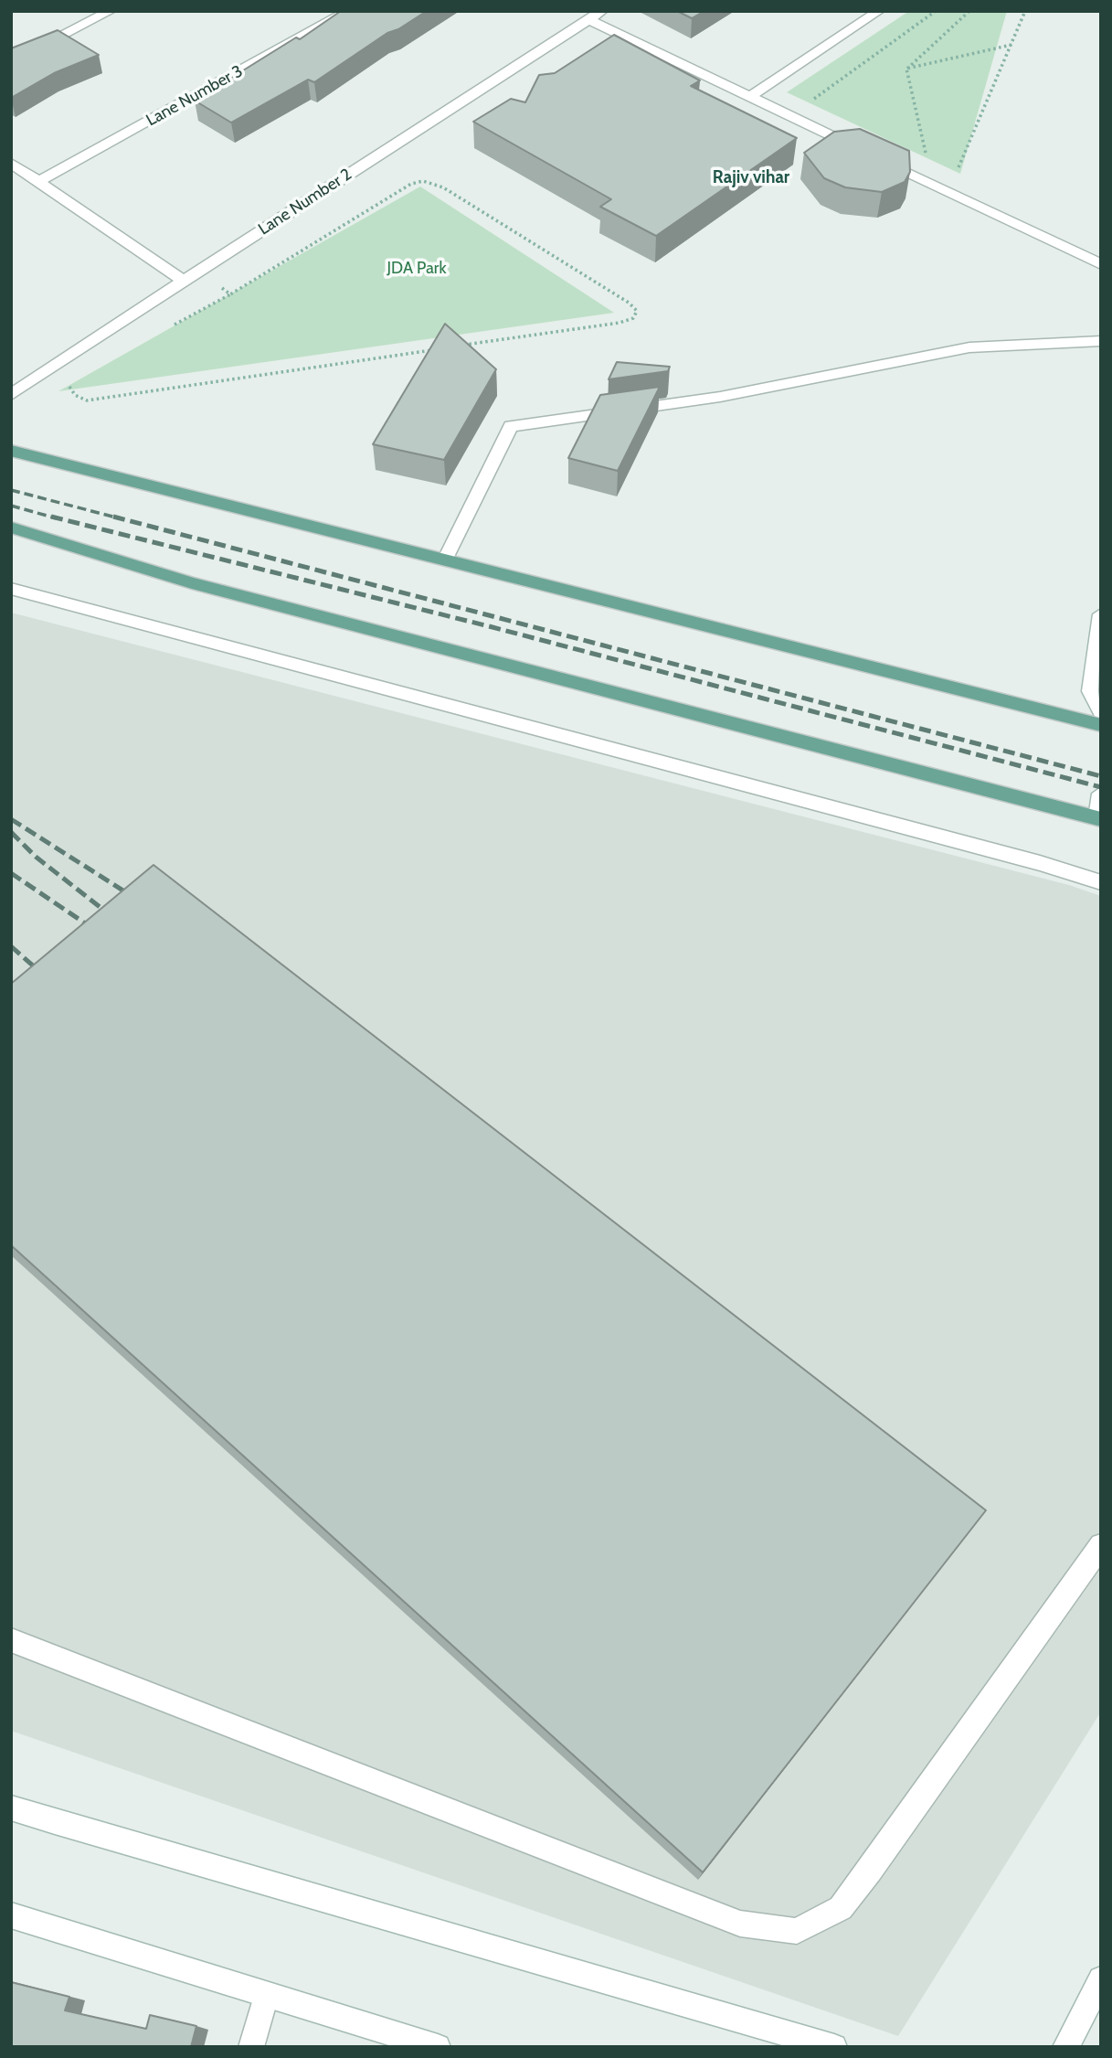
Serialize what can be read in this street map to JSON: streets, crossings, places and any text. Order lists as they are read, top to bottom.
{
  "streets": {
    "street": ["Lane Number 3", "Lane Number 2"]
  },
  "districts": ["Rajiv vihar"],
  "parks": ["JDA Park"]
}
